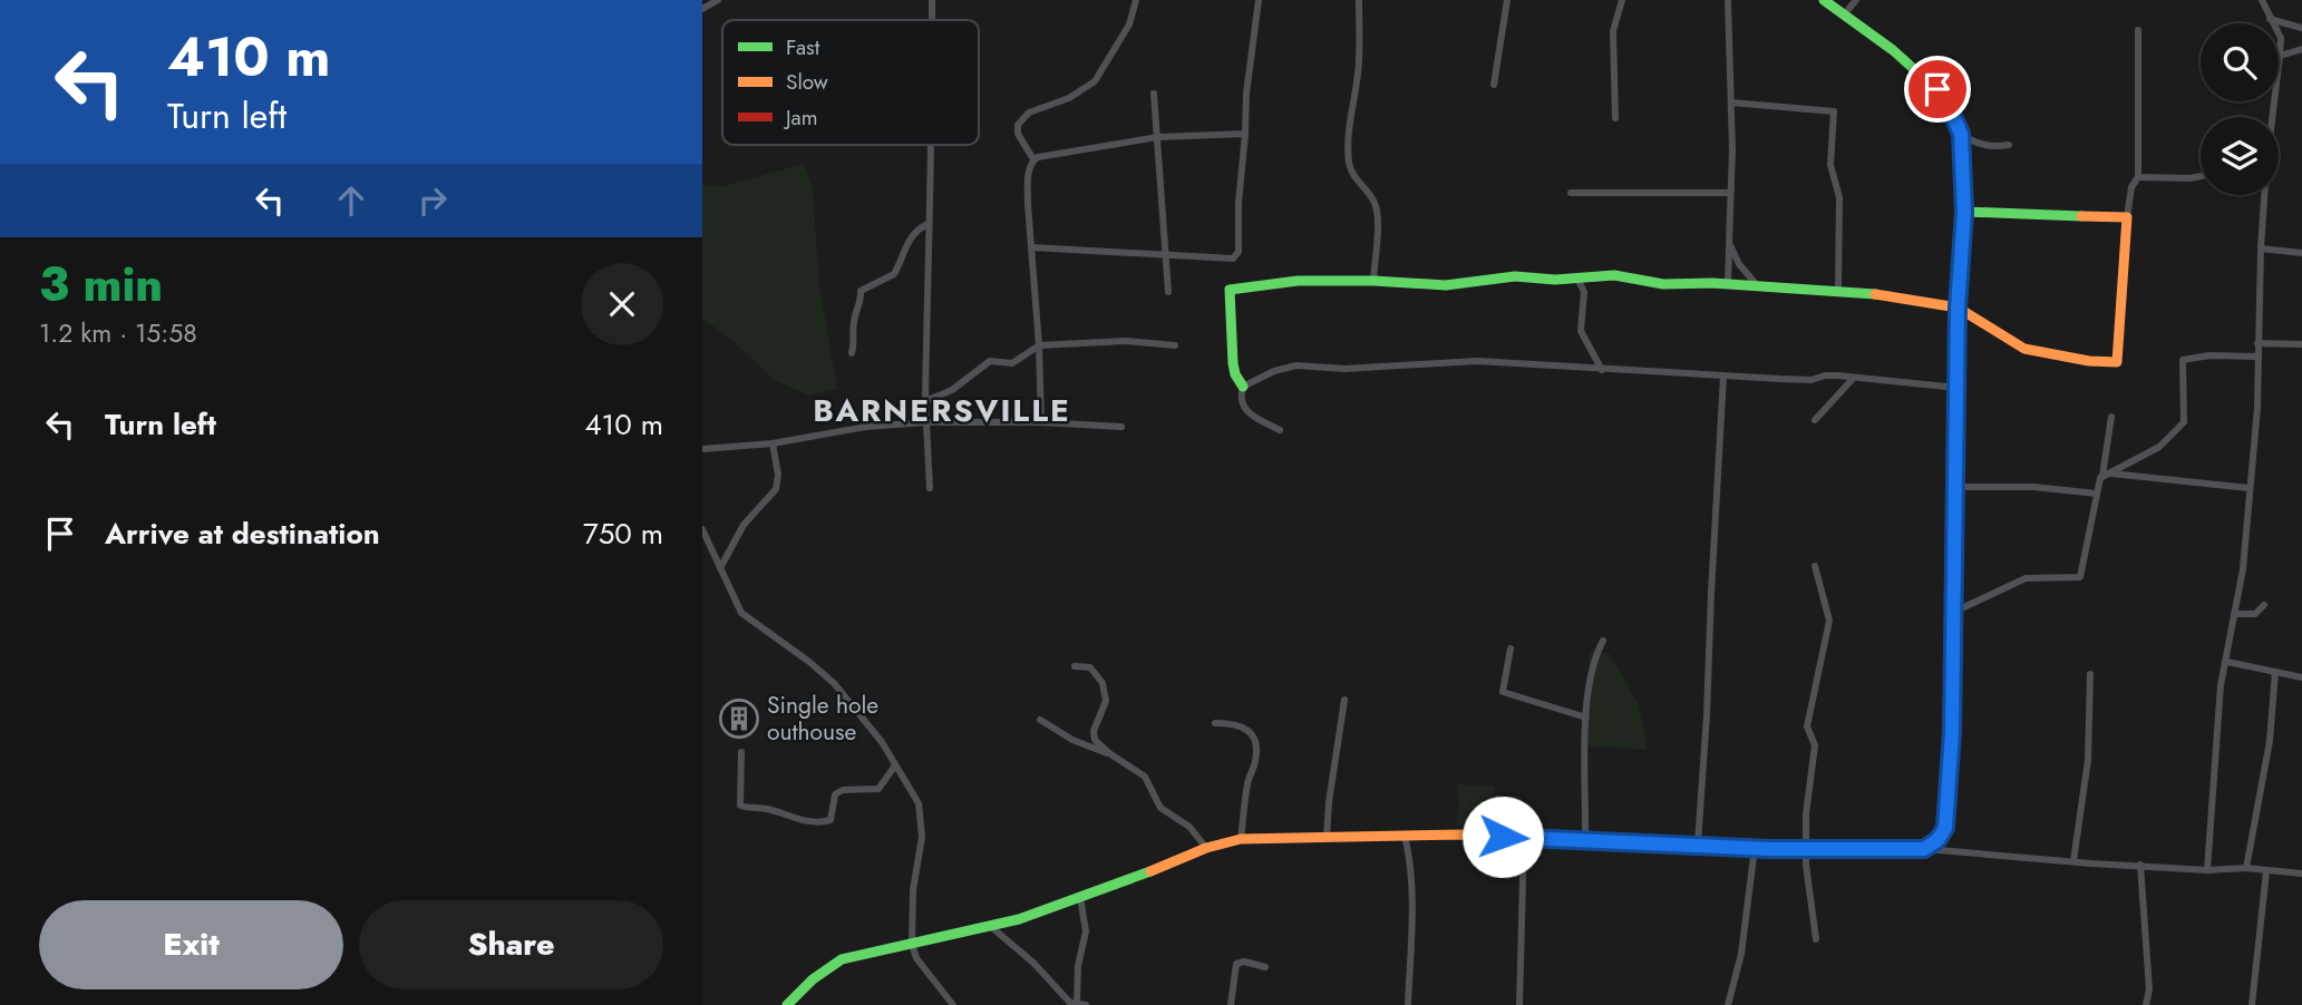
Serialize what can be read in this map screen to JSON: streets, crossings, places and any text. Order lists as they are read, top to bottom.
{
  "districts": ["BARNERSVILLE"],
  "places": {
    "building": ["Single hole outhouse"]
  },
  "legend": ["Fast", "Slow", "Jam"],
  "page": {
    "turn": ["410 m", "Turn left"],
    "heading": ["3 min", "1.2 km · 15:58"],
    "list": [
      {
        "name": "Turn left",
        "value": "410 m"
      },
      {
        "name": "Arrive at destination",
        "value": "750 m"
      }
    ],
    "buttons": ["Exit", "Share"]
  }
}
